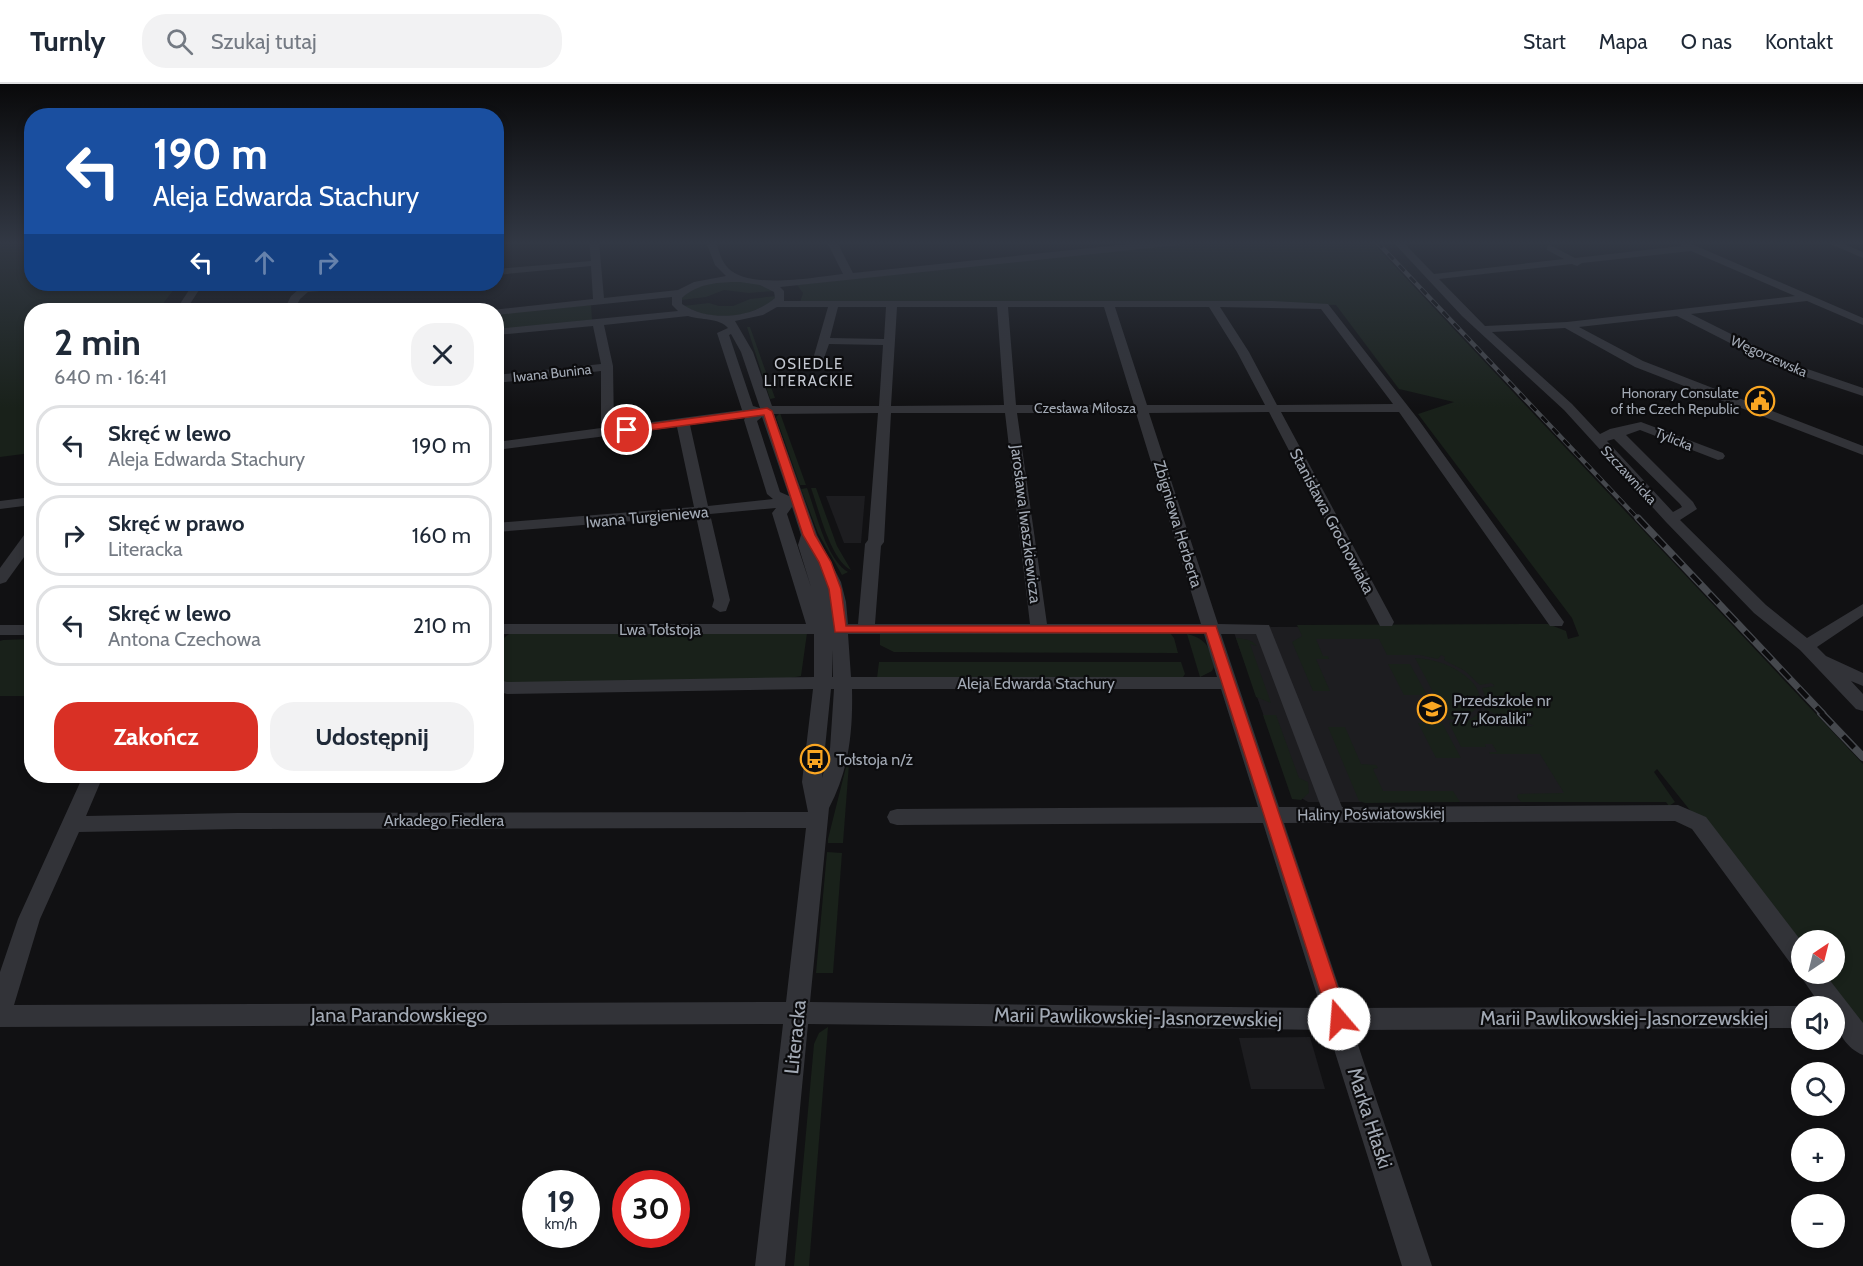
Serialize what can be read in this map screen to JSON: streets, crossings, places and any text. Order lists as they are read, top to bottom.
{
  "streets": {
    "street": [
      "Węgorzewska",
      "Iwana Bunina",
      "Czesława Miłosza",
      "Tylicka",
      "Szczawnicka",
      "Iwana Turgieniewa",
      "Stanisława Grochowiaka",
      "Jarosława Iwaszkiewicza",
      "Zbigniewa Herberta",
      "Lwa Tołstoja",
      "Aleja Edwarda Stachury",
      "Haliny Poświatowskiej",
      "Arkadego Fiedlera",
      "Jana Parandowskiego",
      "Marii Pawlikowskiej-Jasnorzewskiej",
      "Literacka",
      "Marka Hłaski"
    ]
  },
  "crossings": [
    ["Czesława Miłosza", "Stanisława Grochowiaka"],
    ["Czesława Miłosza", "Jarosława Iwaszkiewicza"],
    ["Czesława Miłosza", "Zbigniewa Herberta"],
    ["Czesława Miłosza", "Literacka"],
    ["Tylicka", "Szczawnicka"],
    ["Iwana Turgieniewa", "Literacka"],
    ["Zbigniewa Herberta", "Marka Hłaski"],
    ["Lwa Tołstoja", "Literacka"],
    ["Aleja Edwarda Stachury", "Literacka"],
    ["Aleja Edwarda Stachury", "Marka Hłaski"],
    ["Haliny Poświatowskiej", "Marka Hłaski"],
    ["Arkadego Fiedlera", "Literacka"],
    ["Jana Parandowskiego", "Marii Pawlikowskiej-Jasnorzewskiej"],
    ["Jana Parandowskiego", "Literacka"],
    ["Marii Pawlikowskiej-Jasnorzewskiej", "Literacka"],
    ["Marii Pawlikowskiej-Jasnorzewskiej", "Marka Hłaski"]
  ],
  "districts": ["OSIEDLE LITERACKIE"],
  "places": {
    "public building": ["Honorary Consulate of the Czech Republic"],
    "school or university": ["Przedszkole nr 77 „Koraliki”"],
    "bus stop": ["Tołstoja n/ż"]
  },
  "north": "top right",
  "page": {
    "header": "Turnly",
    "search": "Szukaj tutaj",
    "nav": [
      "Start",
      "Mapa",
      "O nas",
      "Kontakt"
    ],
    "turn": ["190 m", "Aleja Edwarda Stachury"],
    "heading": ["2 min", "640 m · 16:41"],
    "list": [
      {
        "name": "Skręć w lewo",
        "note": "Aleja Edwarda Stachury",
        "value": "190 m"
      },
      {
        "name": "Skręć w prawo",
        "note": "Literacka",
        "value": "160 m"
      },
      {
        "name": "Skręć w lewo",
        "note": "Antona Czechowa",
        "value": "210 m"
      }
    ],
    "buttons": ["Zakończ", "Udostępnij"],
    "map_buttons": ["+", "−"],
    "speed": "19 km/h",
    "limit": "30"
  }
}
